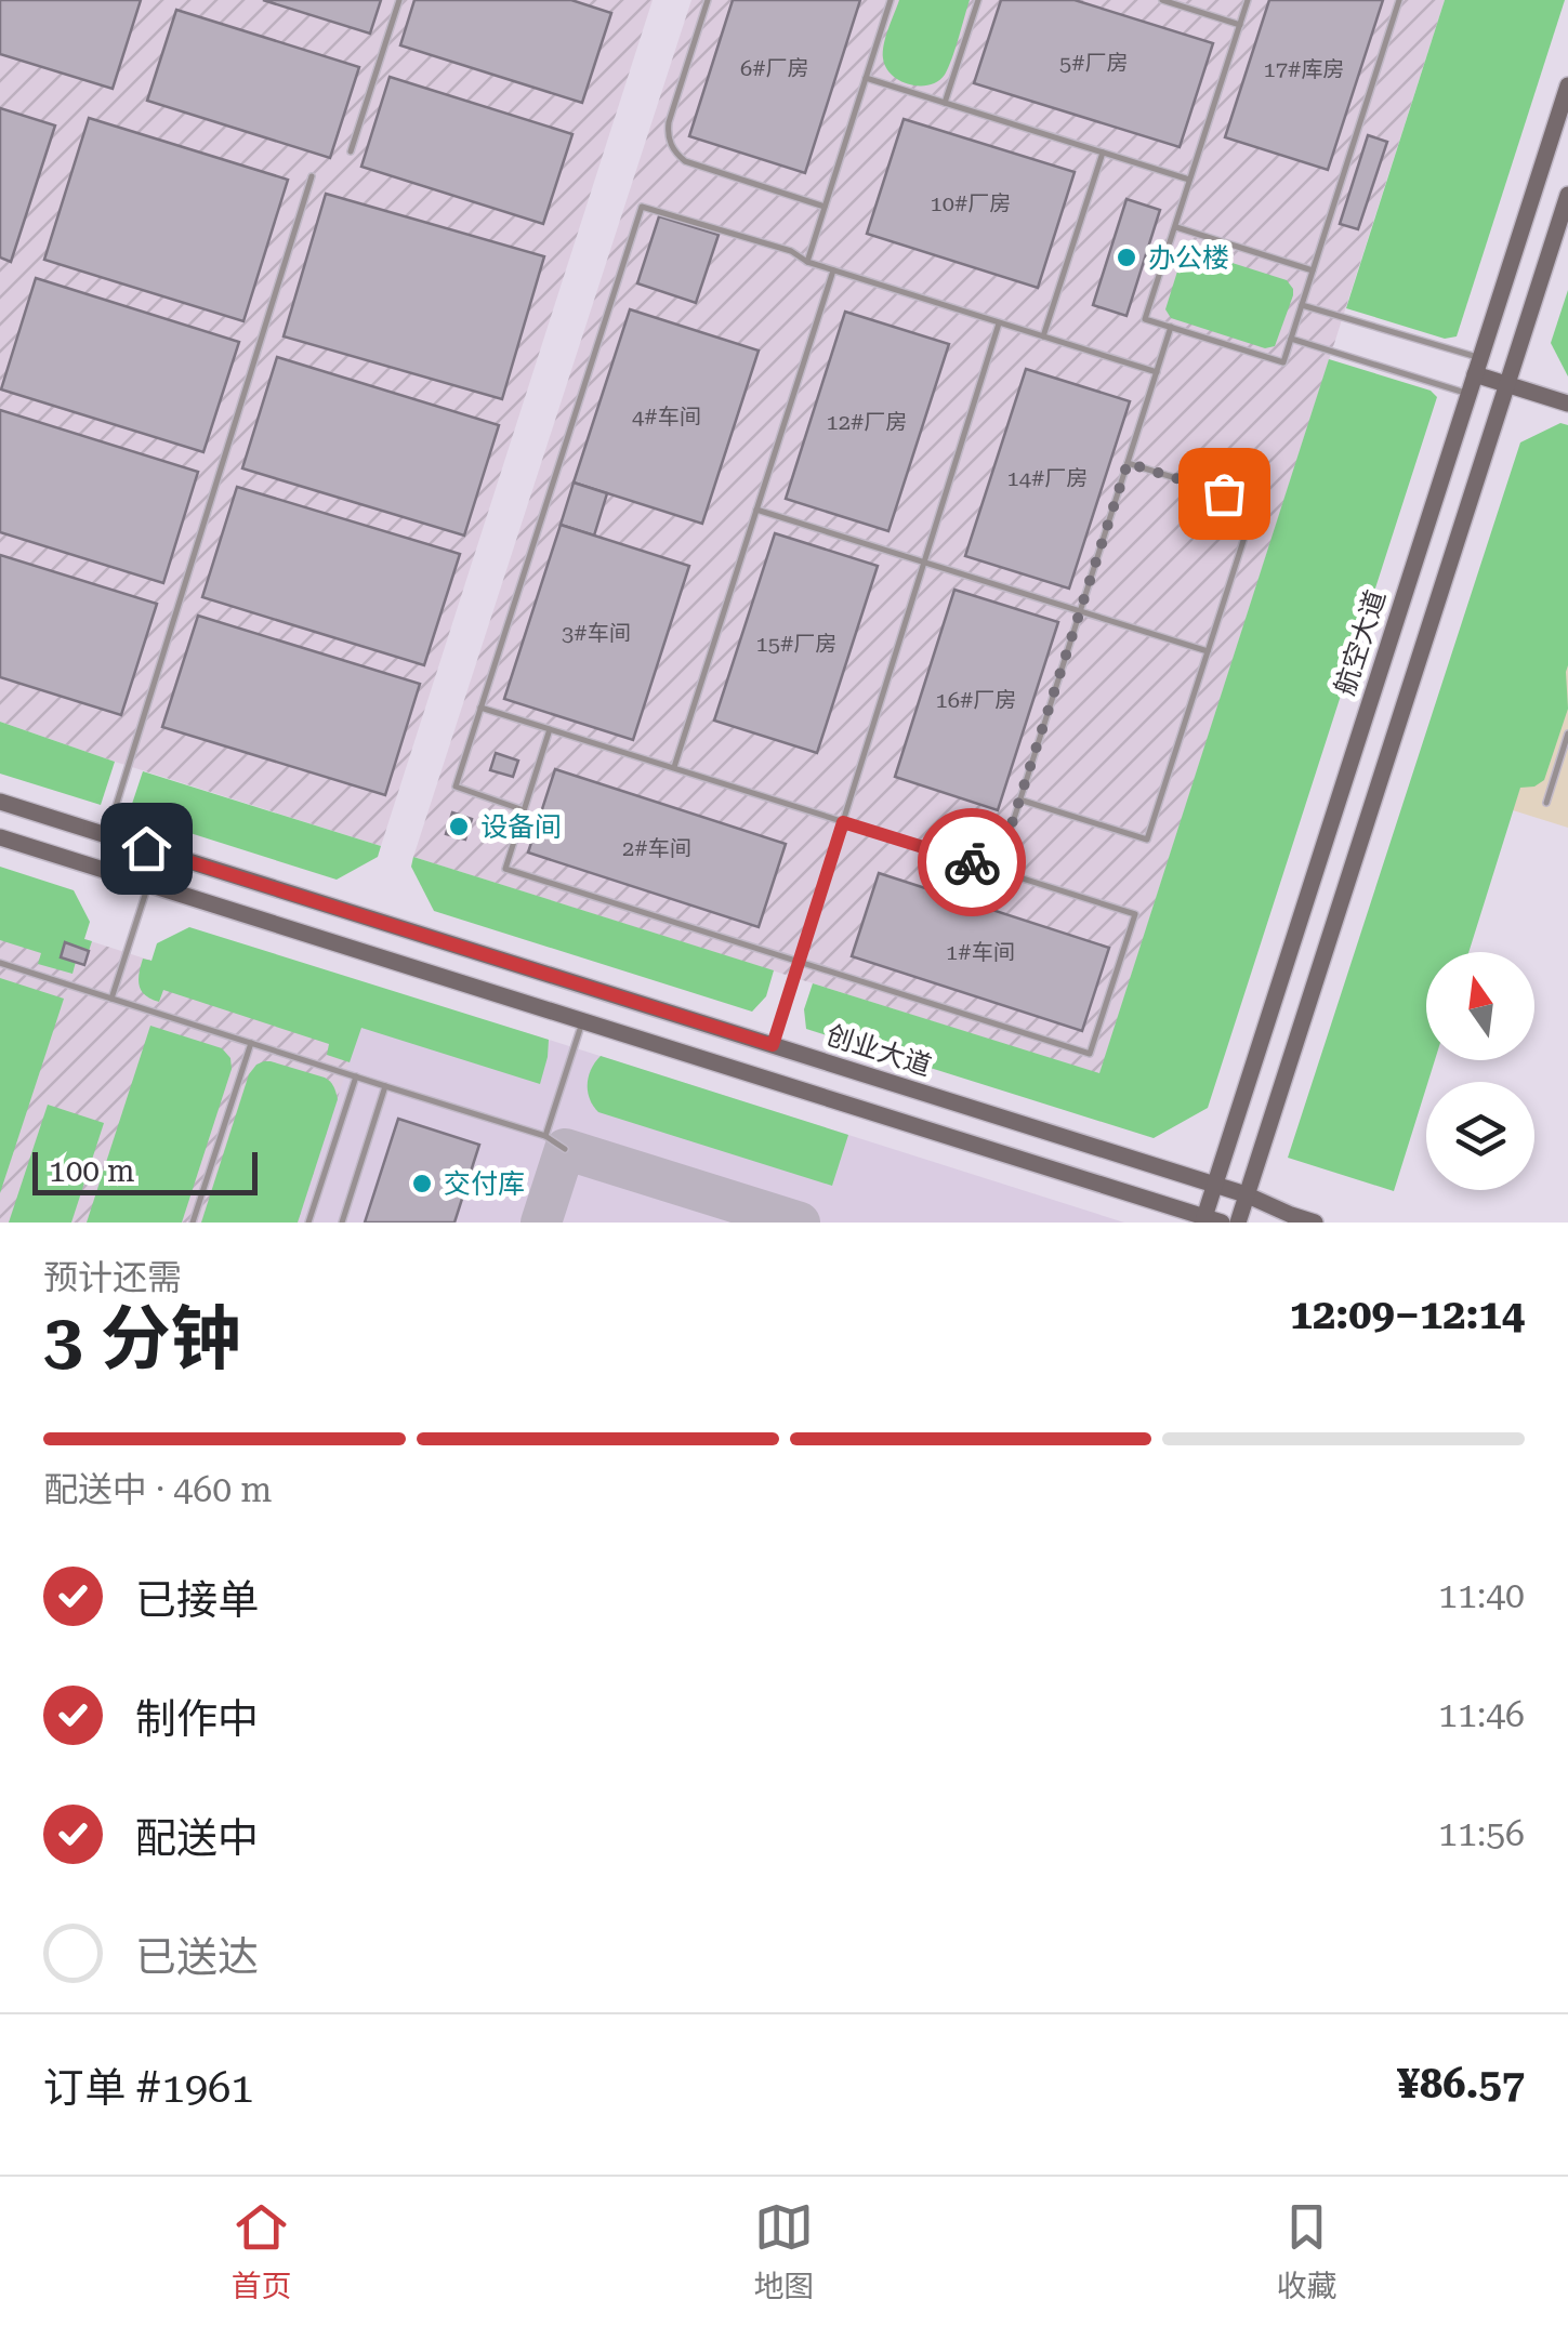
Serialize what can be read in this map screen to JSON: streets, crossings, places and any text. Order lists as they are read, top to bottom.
{
  "streets": {
    "main road": ["航空大道", "创业大道"]
  },
  "crossings": [
    ["航空大道", "创业大道"]
  ],
  "places": ["办公楼", "设备间", "交付库"],
  "house_numbers": [
    "5#厂房",
    "6#厂房",
    "17#库房",
    "10#厂房",
    "4#车间",
    "12#厂房",
    "14#厂房",
    "3#车间",
    "15#厂房",
    "16#厂房",
    "2#车间",
    "1#车间"
  ],
  "scale_bar": "100 m",
  "north": "top",
  "page": {
    "scale": "100 m",
    "heading": ["3 分钟", "预计还需", "12:09–12:14"],
    "panel": ["订单 #1961", "¥86.57"],
    "bar": "配送中 · 460 m",
    "list": [
      ["已接单", "11:40"],
      ["制作中", "11:46"],
      ["配送中", "11:56"],
      "已送达"
    ],
    "tabs": ["首页", "地图", "收藏"]
  }
}
